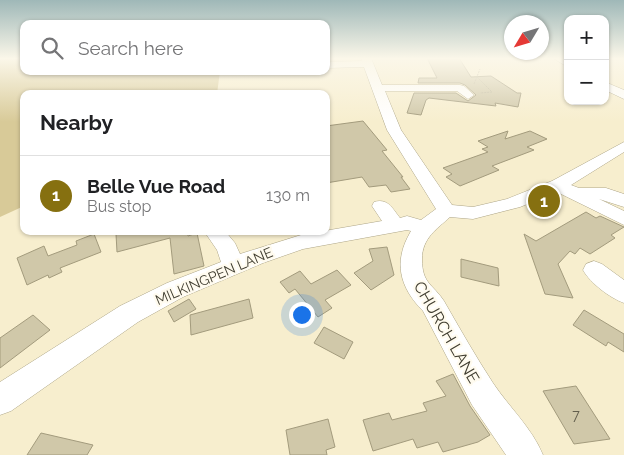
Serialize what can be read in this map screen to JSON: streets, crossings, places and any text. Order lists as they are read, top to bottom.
{
  "streets": {
    "street": ["MILKINGPEN LANE", "CHURCH LANE"]
  },
  "crossings": [
    ["MILKINGPEN LANE", "CHURCH LANE"]
  ],
  "house_numbers": ["7"],
  "north": "bottom left",
  "page": {
    "map_buttons": ["+", "−"],
    "search": "Search here",
    "heading": "Nearby",
    "list": [
      {
        "mark": "1",
        "name": "Belle Vue Road",
        "note": "Bus stop",
        "value": "130 m"
      }
    ],
    "pins": "1"
  }
}
